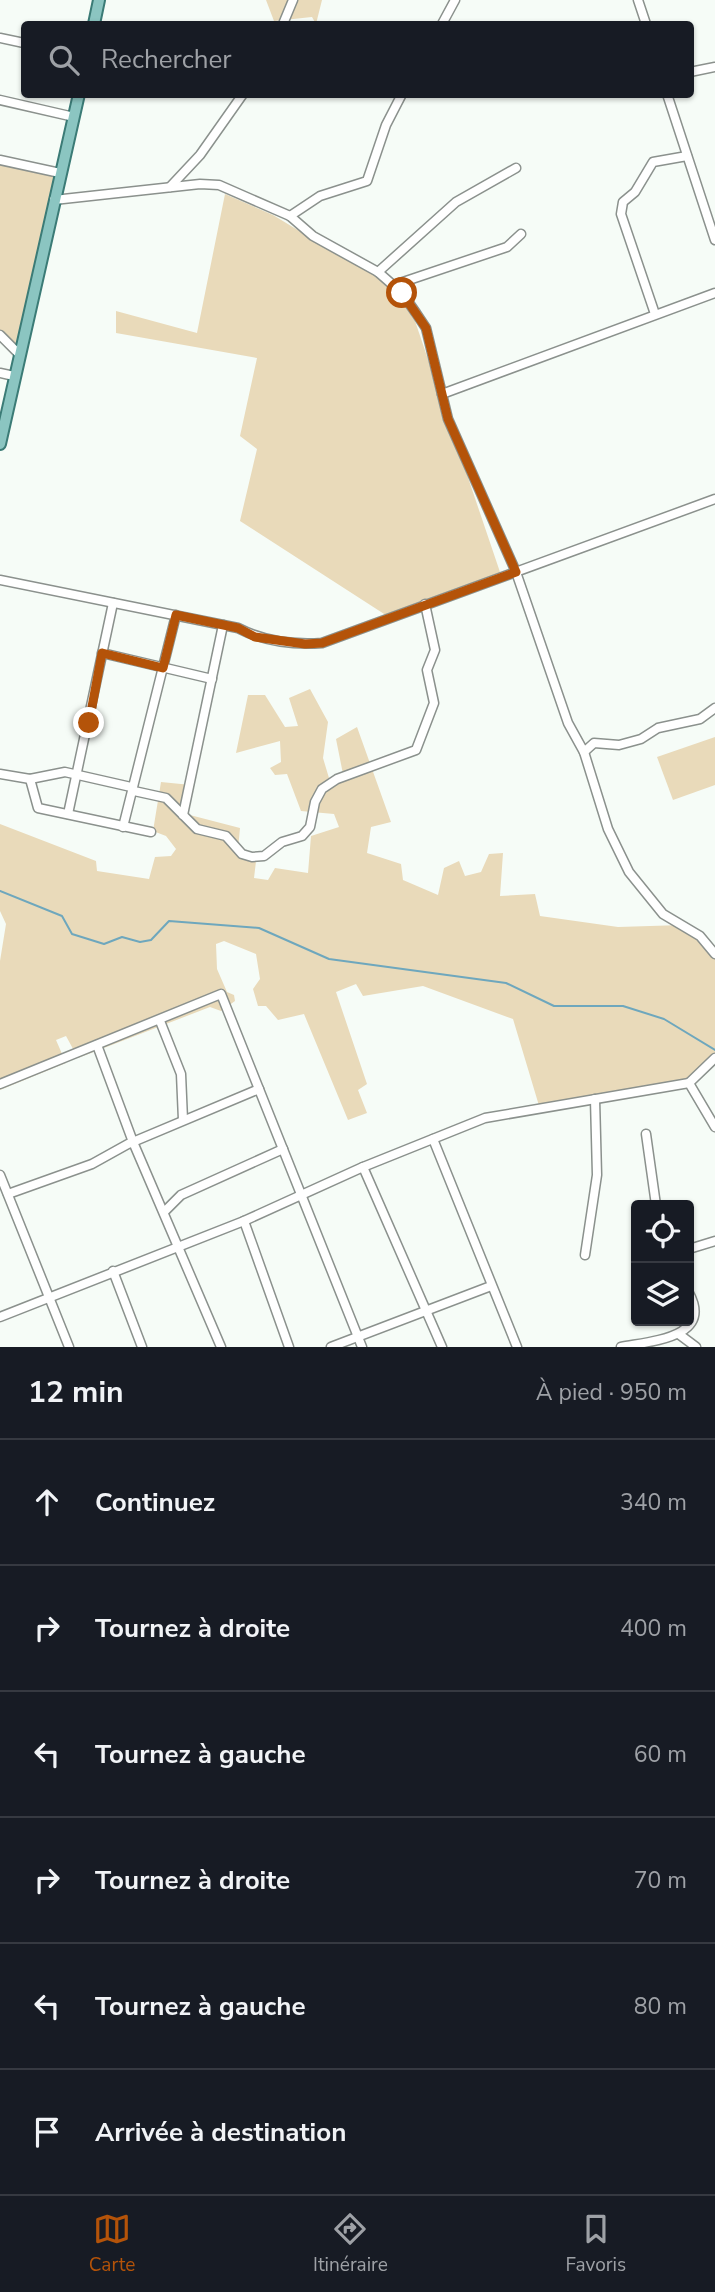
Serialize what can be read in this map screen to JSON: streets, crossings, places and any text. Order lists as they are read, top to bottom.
{
  "page": {
    "search": "Rechercher",
    "heading": ["12 min", "À pied · 950 m"],
    "list": [
      ["Continuez", "340 m"],
      ["Tournez à droite", "400 m"],
      ["Tournez à gauche", "60 m"],
      ["Tournez à droite", "70 m"],
      ["Tournez à gauche", "80 m"],
      "Arrivée à destination"
    ],
    "nav": ["Carte", "Itinéraire", "Favoris"]
  }
}
